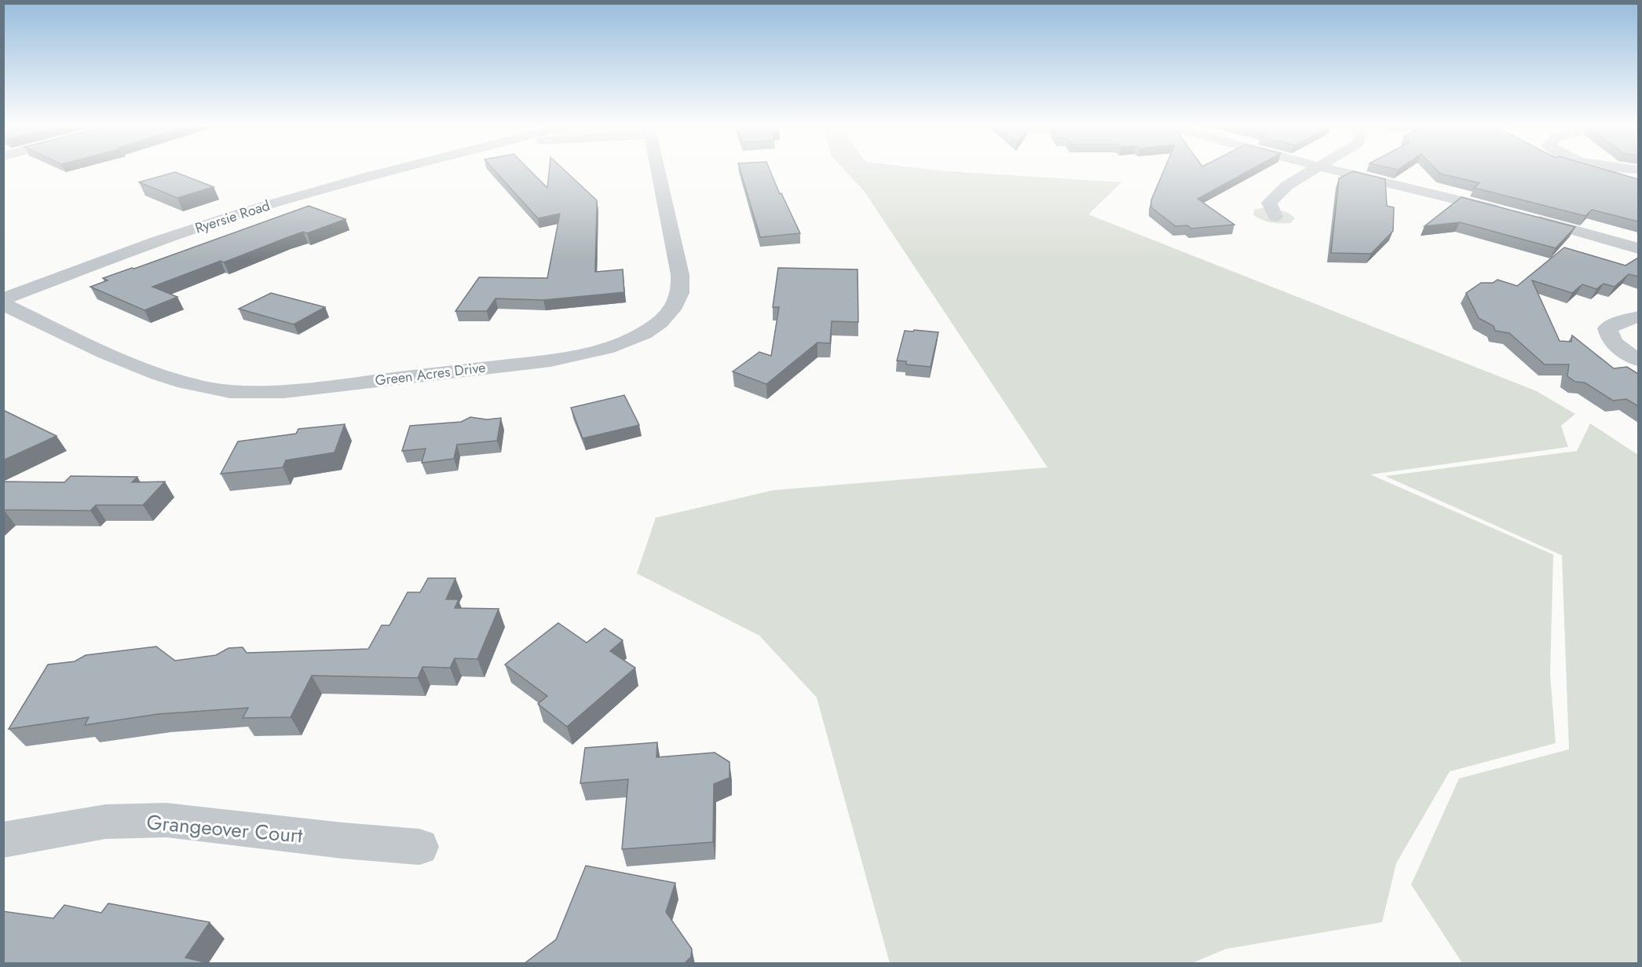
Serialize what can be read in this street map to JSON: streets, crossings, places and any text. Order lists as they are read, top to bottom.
{
  "streets": {
    "street": ["Ryersie Road", "Green Acres Drive", "Grangeover Court"]
  }
}
